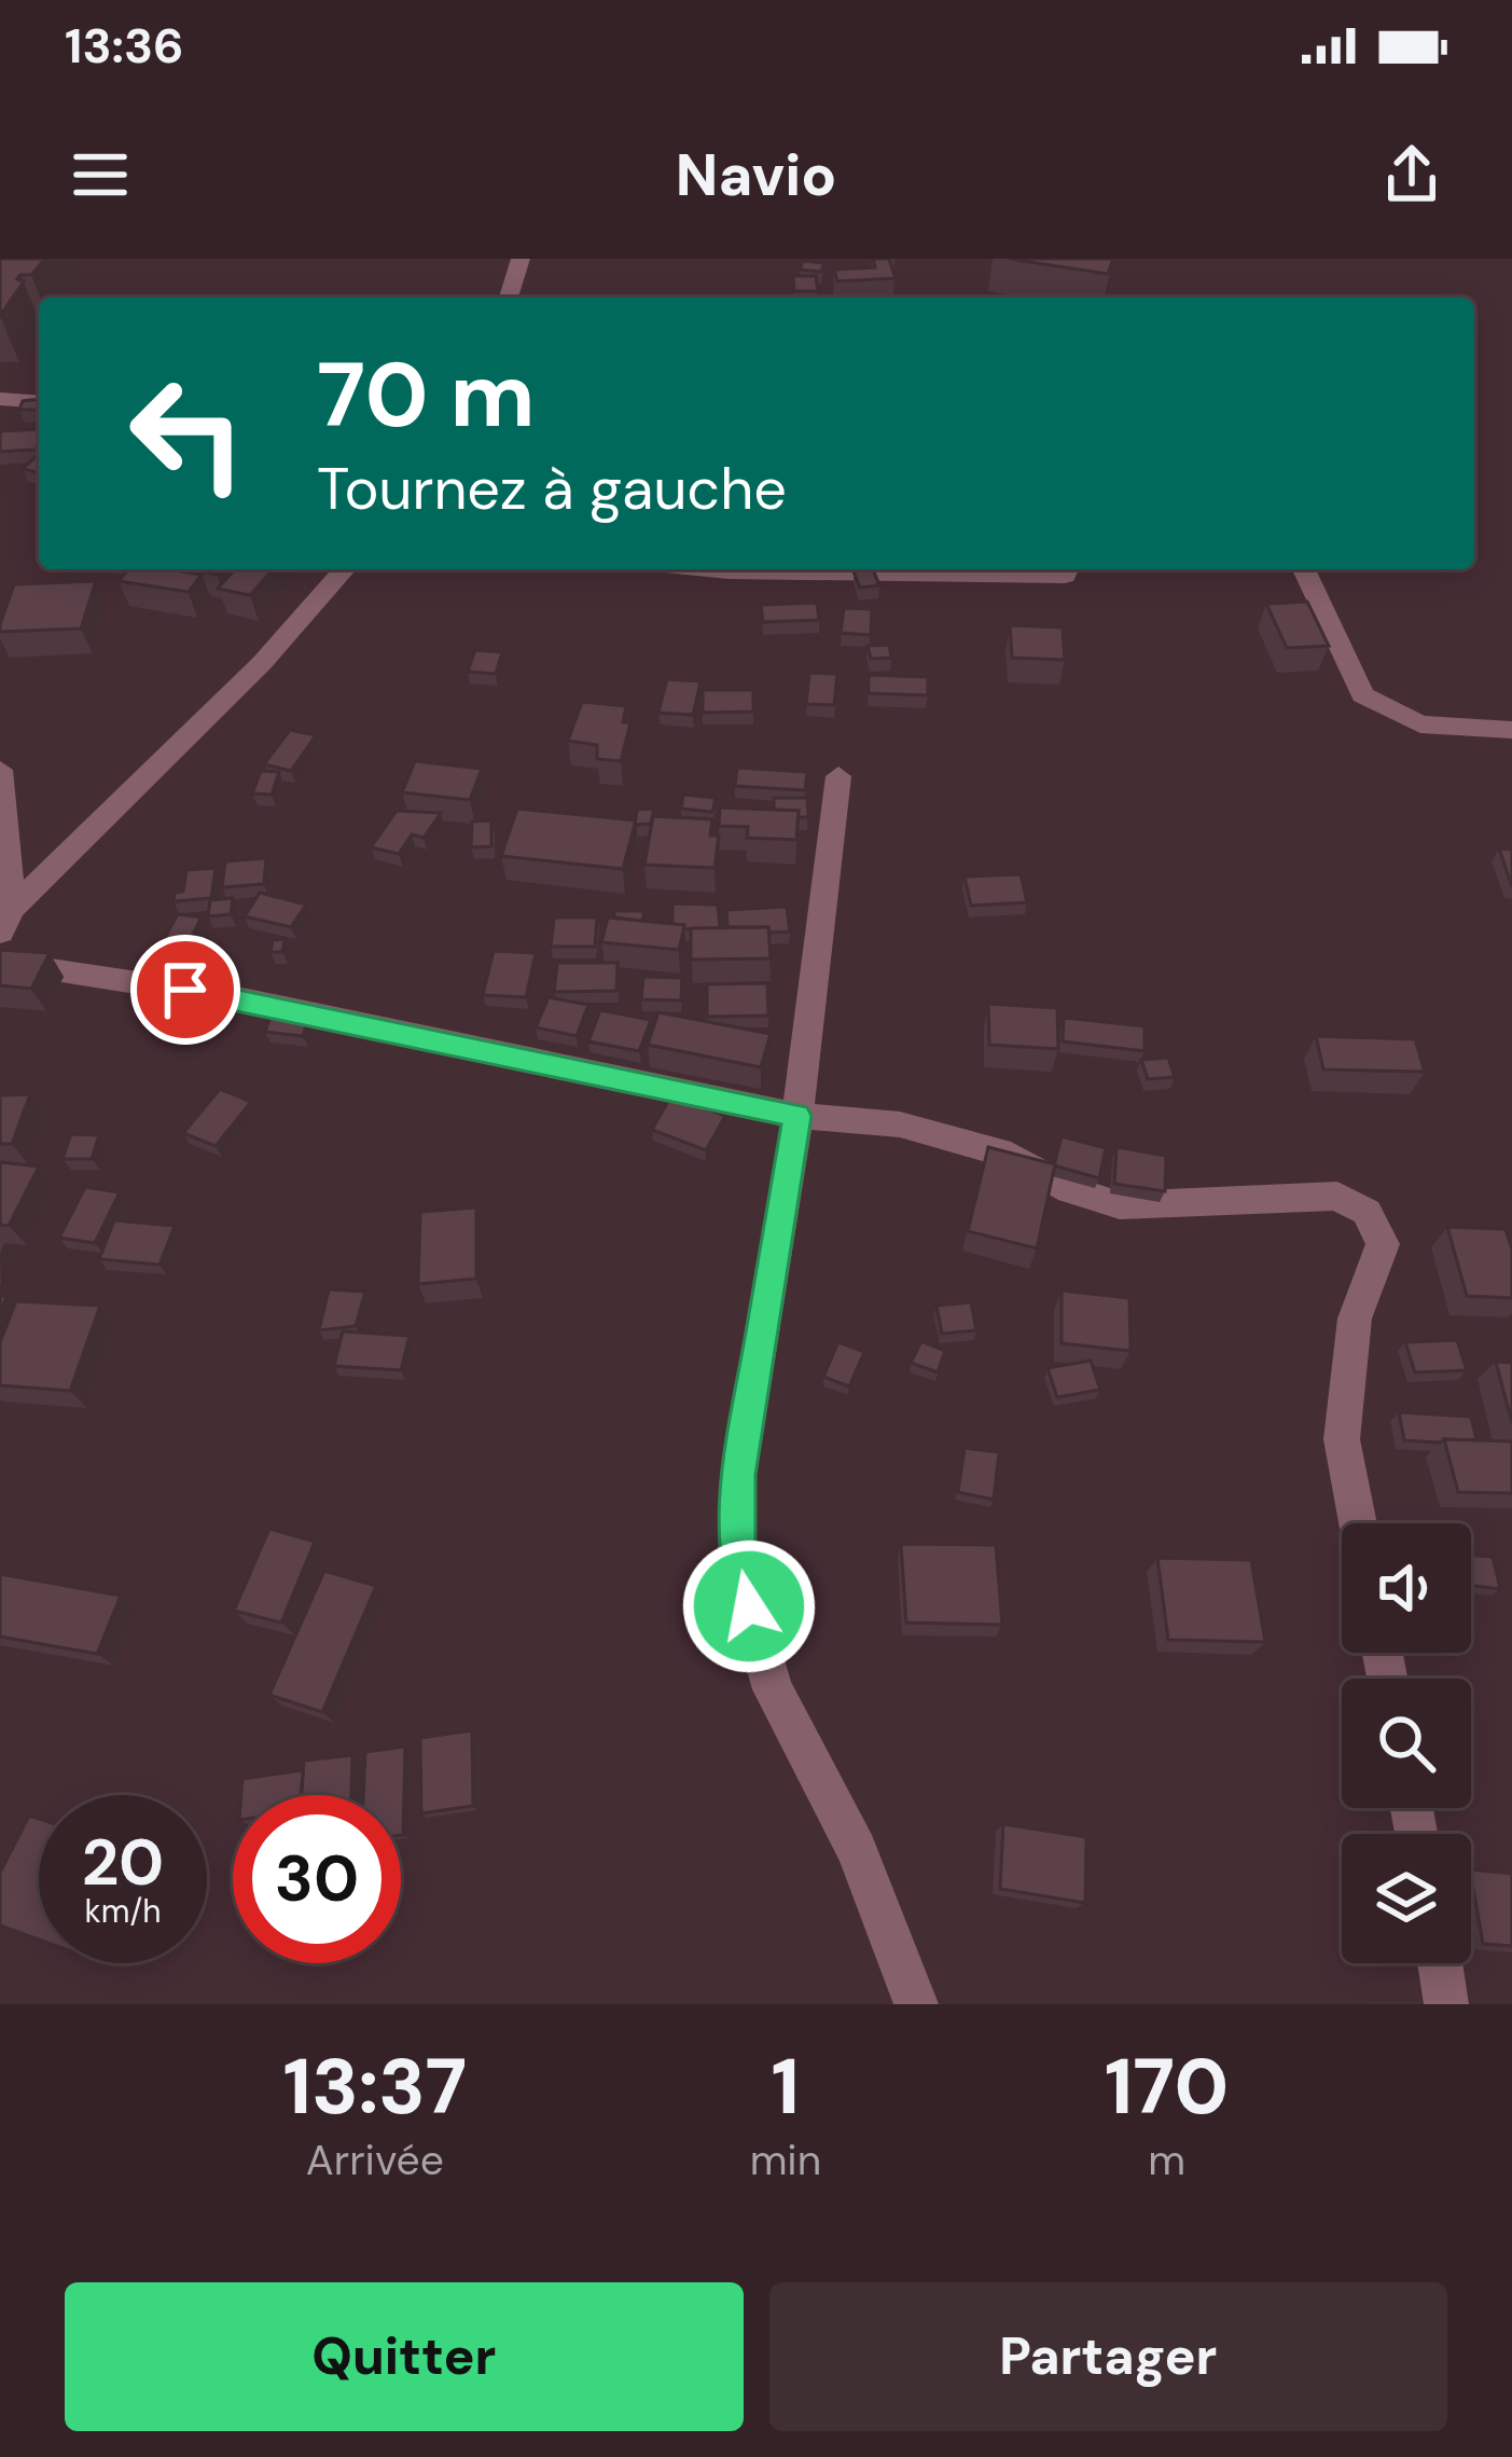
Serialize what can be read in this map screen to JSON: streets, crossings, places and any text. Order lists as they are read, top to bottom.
{
  "page": {
    "status": "13:36",
    "header": "Navio",
    "turn": ["70 m", "Tournez à gauche"],
    "speed": "20 km/h",
    "limit": "30",
    "eta": [
      "13:37",
      "Arrivée",
      "1",
      "min",
      "170",
      "m"
    ],
    "buttons": ["Quitter", "Partager"]
  }
}
